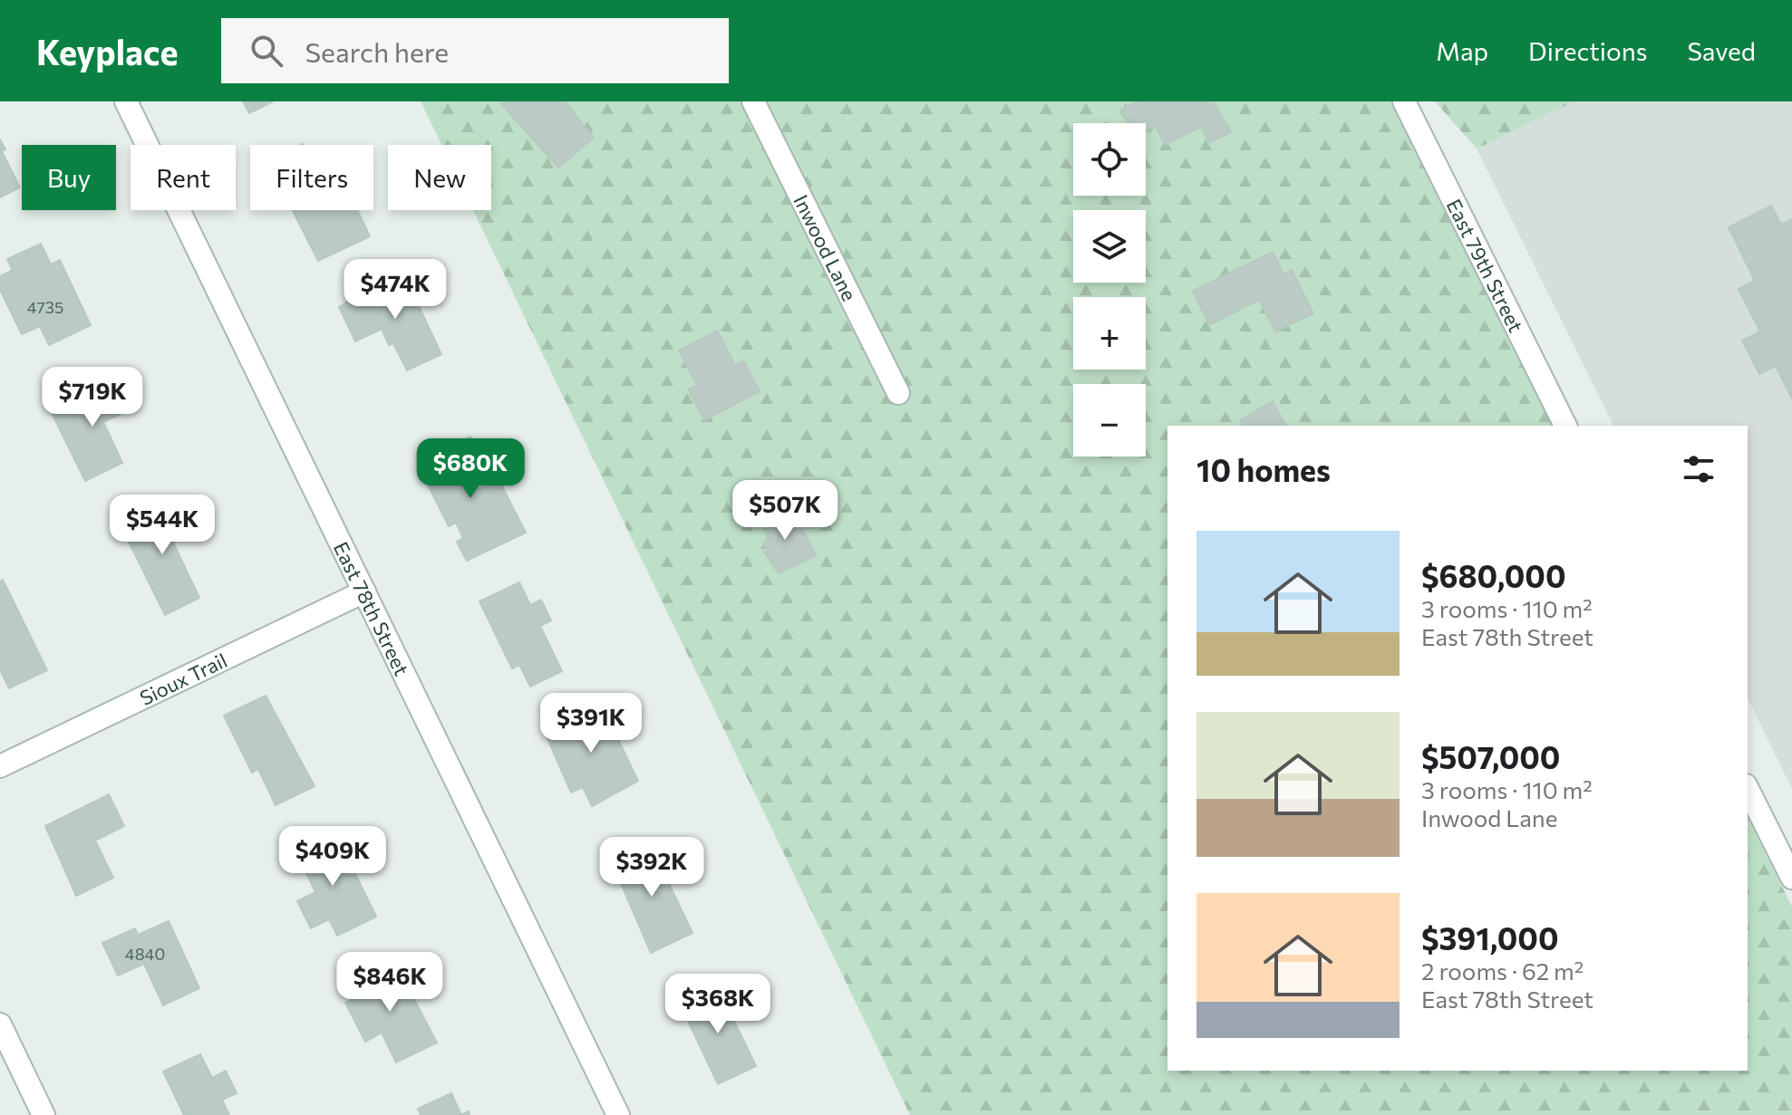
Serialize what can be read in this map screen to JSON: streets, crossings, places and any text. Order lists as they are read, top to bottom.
{
  "streets": {
    "street": [
      "Inwood Lane",
      "East 79th Street",
      "East 78th Street",
      "Sioux Trail"
    ]
  },
  "crossings": [
    ["East 78th Street", "Sioux Trail"]
  ],
  "house_numbers": ["4735", "4840"],
  "page": {
    "header": "Keyplace",
    "search": "Search here",
    "nav": ["Map", "Directions", "Saved"],
    "map_buttons": ["+", "−"],
    "chip": [
      "Buy",
      "Rent",
      "Filters",
      "New"
    ],
    "price": [
      "$474K",
      "$719K",
      "$680K",
      "$507K",
      "$544K",
      "$391K",
      "$409K",
      "$392K",
      "$846K",
      "$368K"
    ],
    "heading": "10 homes",
    "list": [
      {
        "name": "$680,000",
        "note": "3 rooms · 110 m² · East 78th Street"
      },
      {
        "name": "$507,000",
        "note": "3 rooms · 110 m² · Inwood Lane"
      },
      {
        "name": "$391,000",
        "note": "2 rooms · 62 m² · East 78th Street"
      }
    ]
  }
}
